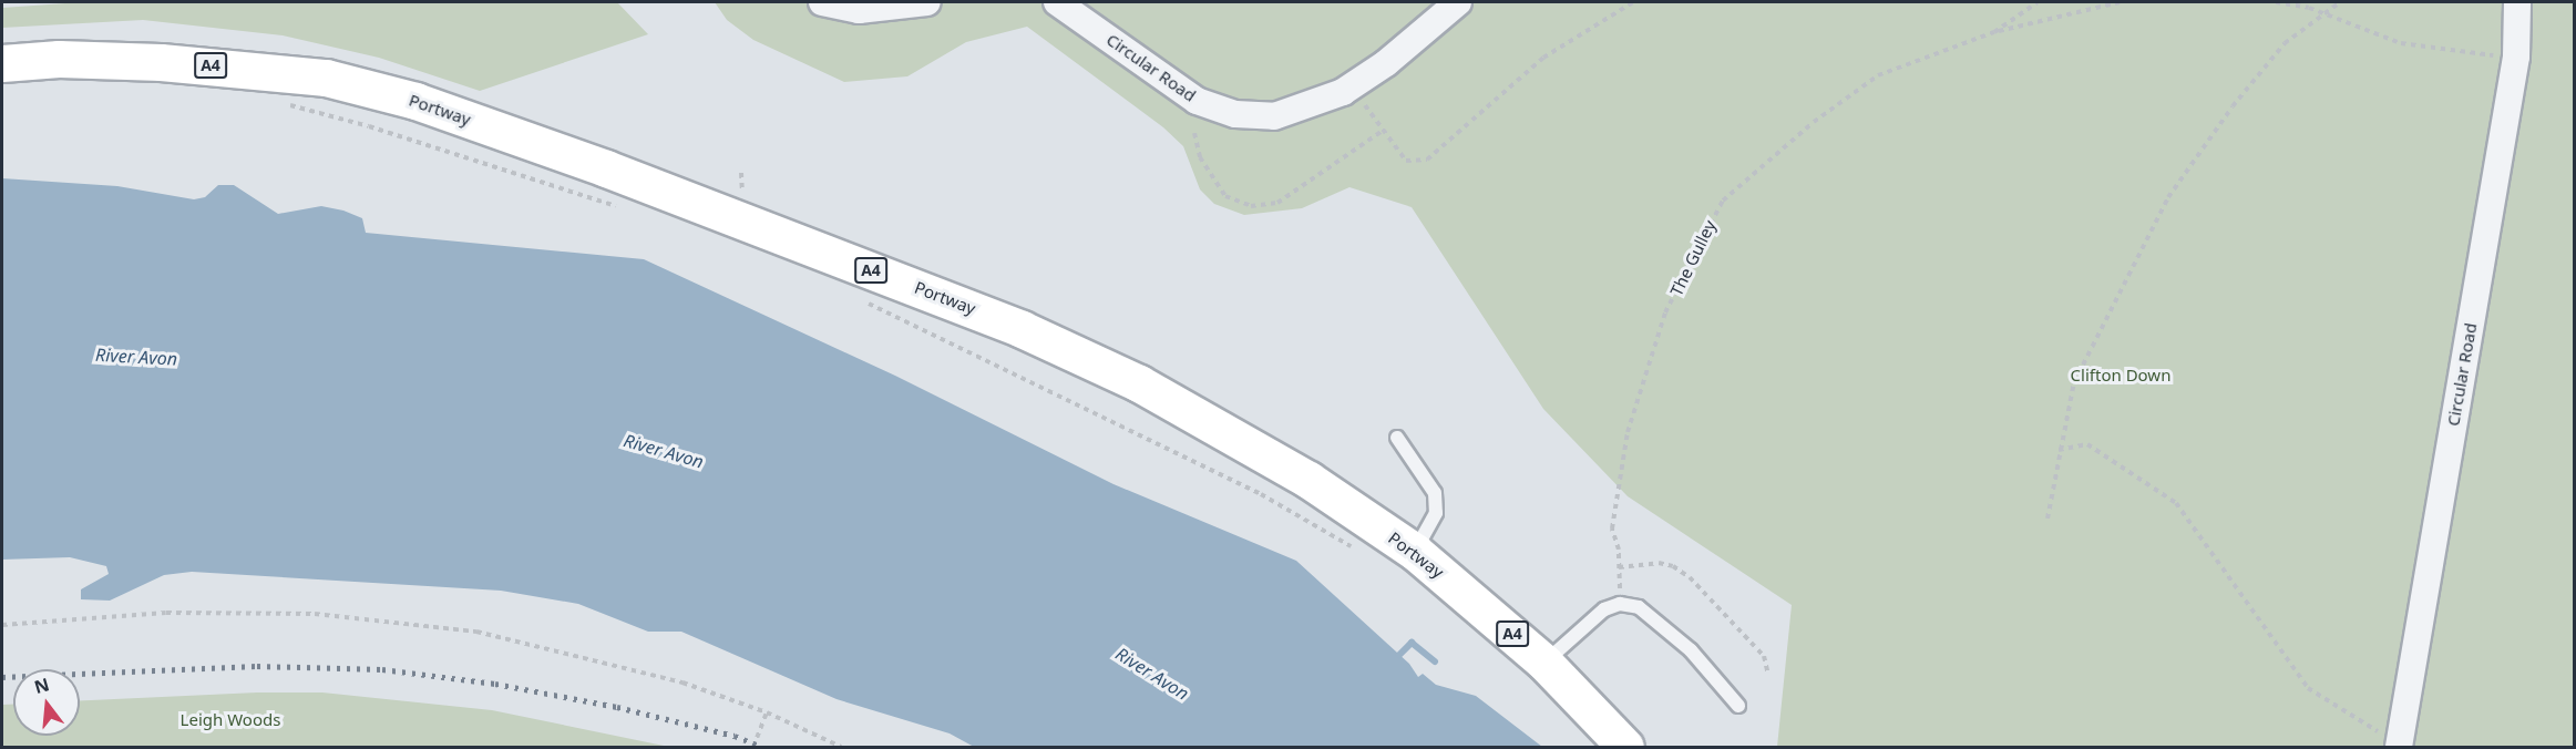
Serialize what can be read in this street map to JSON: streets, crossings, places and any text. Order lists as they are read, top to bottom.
{
  "streets": {
    "highway": ["A4", "Portway"],
    "street": ["Circular Road"],
    "path": ["The Gulley"]
  },
  "water": ["River Avon"],
  "parks": ["Clifton Down", "Leigh Woods"],
  "north": "top"
}
